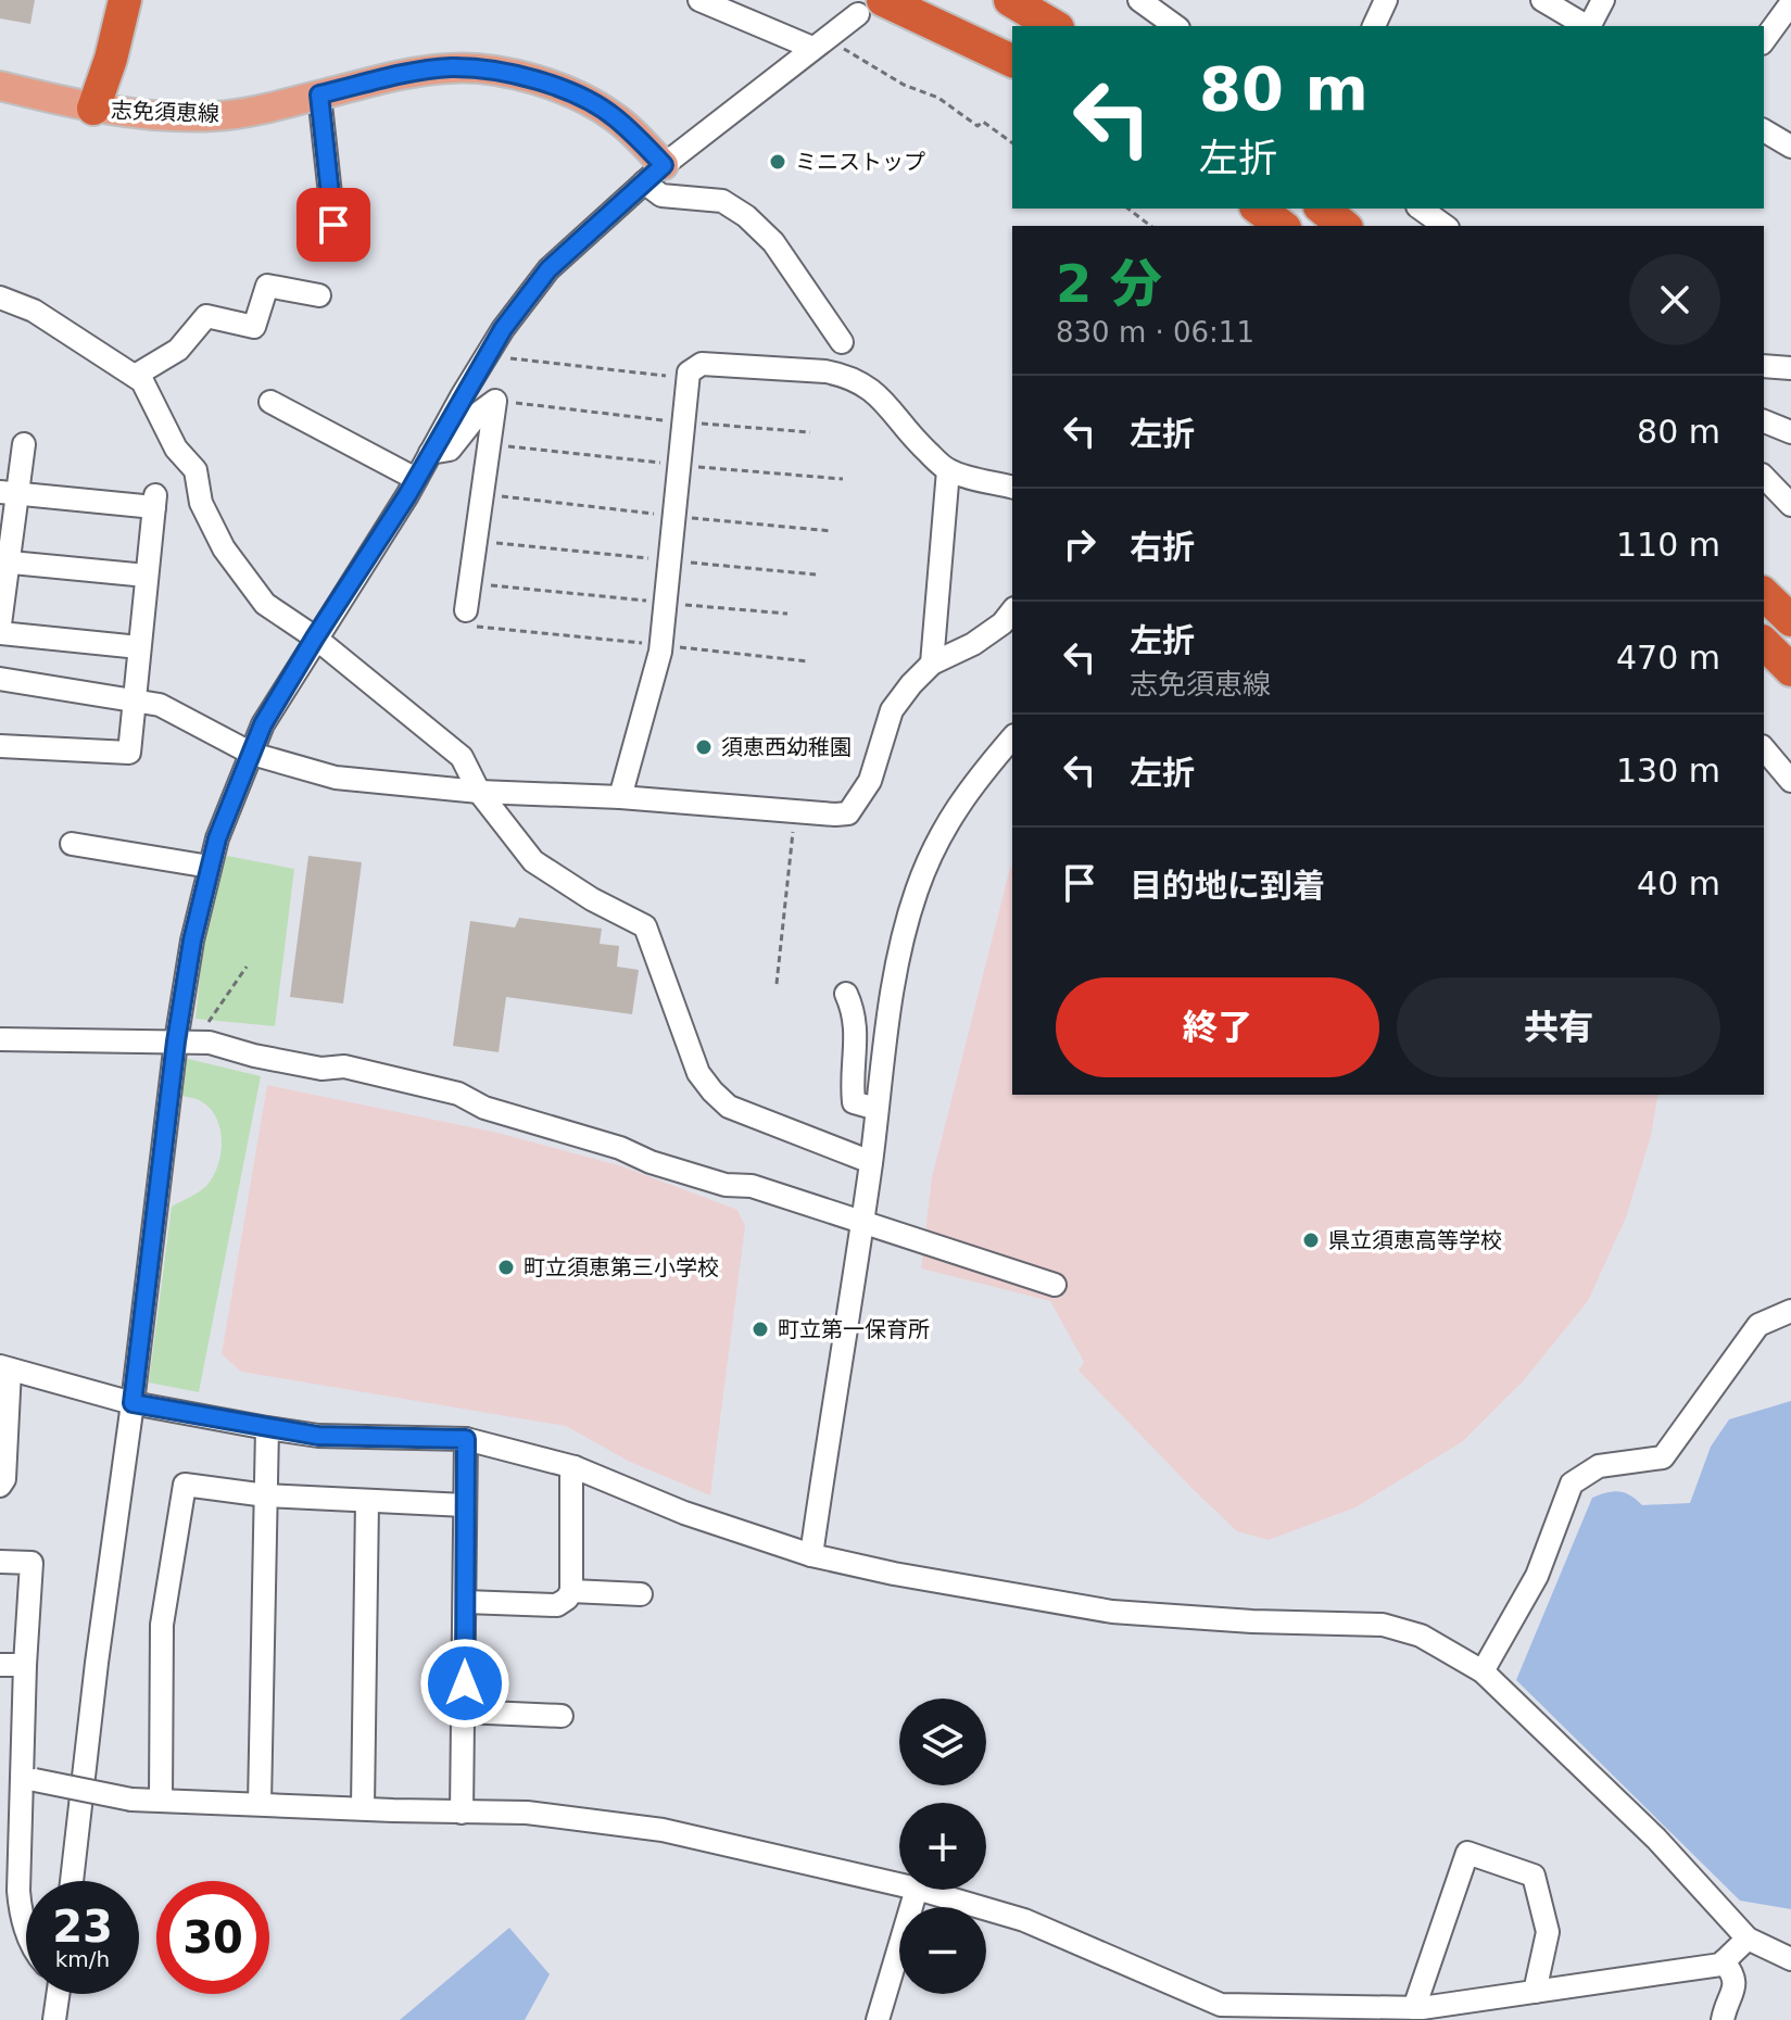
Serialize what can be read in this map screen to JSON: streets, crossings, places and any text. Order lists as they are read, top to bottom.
{
  "streets": {
    "main road": ["志免須恵線"]
  },
  "places": [
    "ミニストップ",
    "須恵西幼稚園",
    "県立須恵高等学校",
    "町立須恵第三小学校",
    "町立第一保育所"
  ],
  "page": {
    "turn": ["80 m", "左折"],
    "heading": ["2 分", "830 m · 06:11"],
    "list": [
      {
        "name": "左折",
        "value": "80 m"
      },
      {
        "name": "右折",
        "value": "110 m"
      },
      {
        "name": "左折",
        "note": "志免須恵線",
        "value": "470 m"
      },
      {
        "name": "左折",
        "value": "130 m"
      },
      {
        "name": "目的地に到着",
        "value": "40 m"
      }
    ],
    "buttons": ["終了", "共有"],
    "map_buttons": ["+", "−"],
    "speed": "23 km/h",
    "limit": "30"
  }
}
